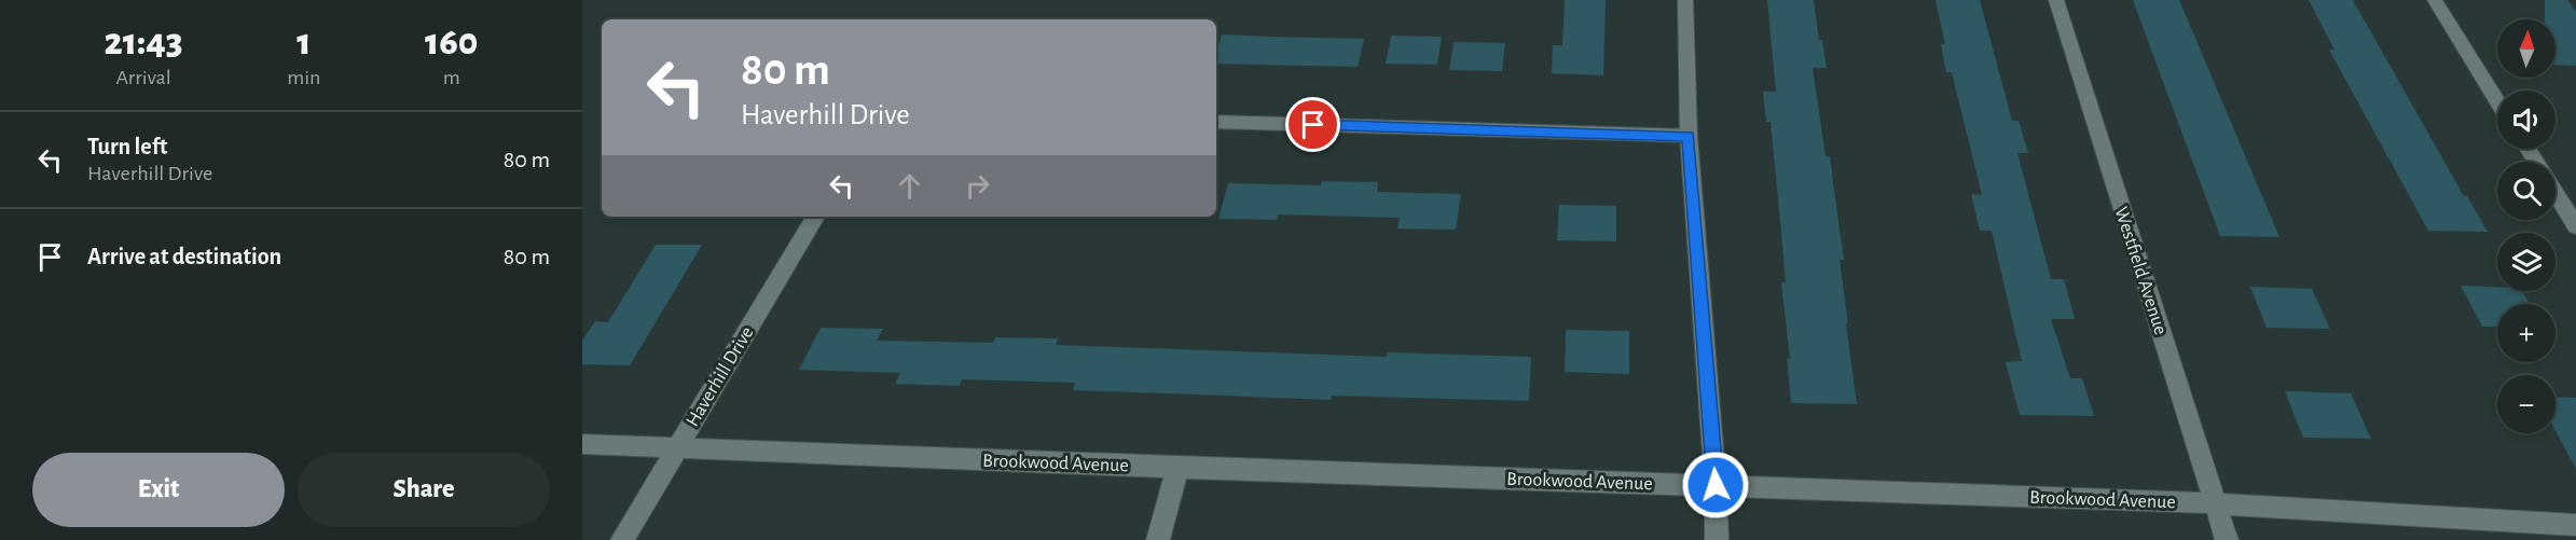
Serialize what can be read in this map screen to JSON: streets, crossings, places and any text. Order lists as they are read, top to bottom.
{
  "streets": {
    "street": ["Westfield Avenue", "Haverhill Drive", "Brookwood Avenue"]
  },
  "crossings": [
    ["Westfield Avenue", "Brookwood Avenue"],
    ["Haverhill Drive", "Brookwood Avenue"]
  ],
  "north": "top",
  "page": {
    "eta": [
      "21:43",
      "Arrival",
      "1",
      "min",
      "160",
      "m"
    ],
    "map_buttons": ["+", "−"],
    "turn": ["80 m", "Haverhill Drive"],
    "list": [
      {
        "name": "Turn left",
        "note": "Haverhill Drive",
        "value": "80 m"
      },
      {
        "name": "Arrive at destination",
        "value": "80 m"
      }
    ],
    "buttons": ["Exit", "Share"]
  }
}
